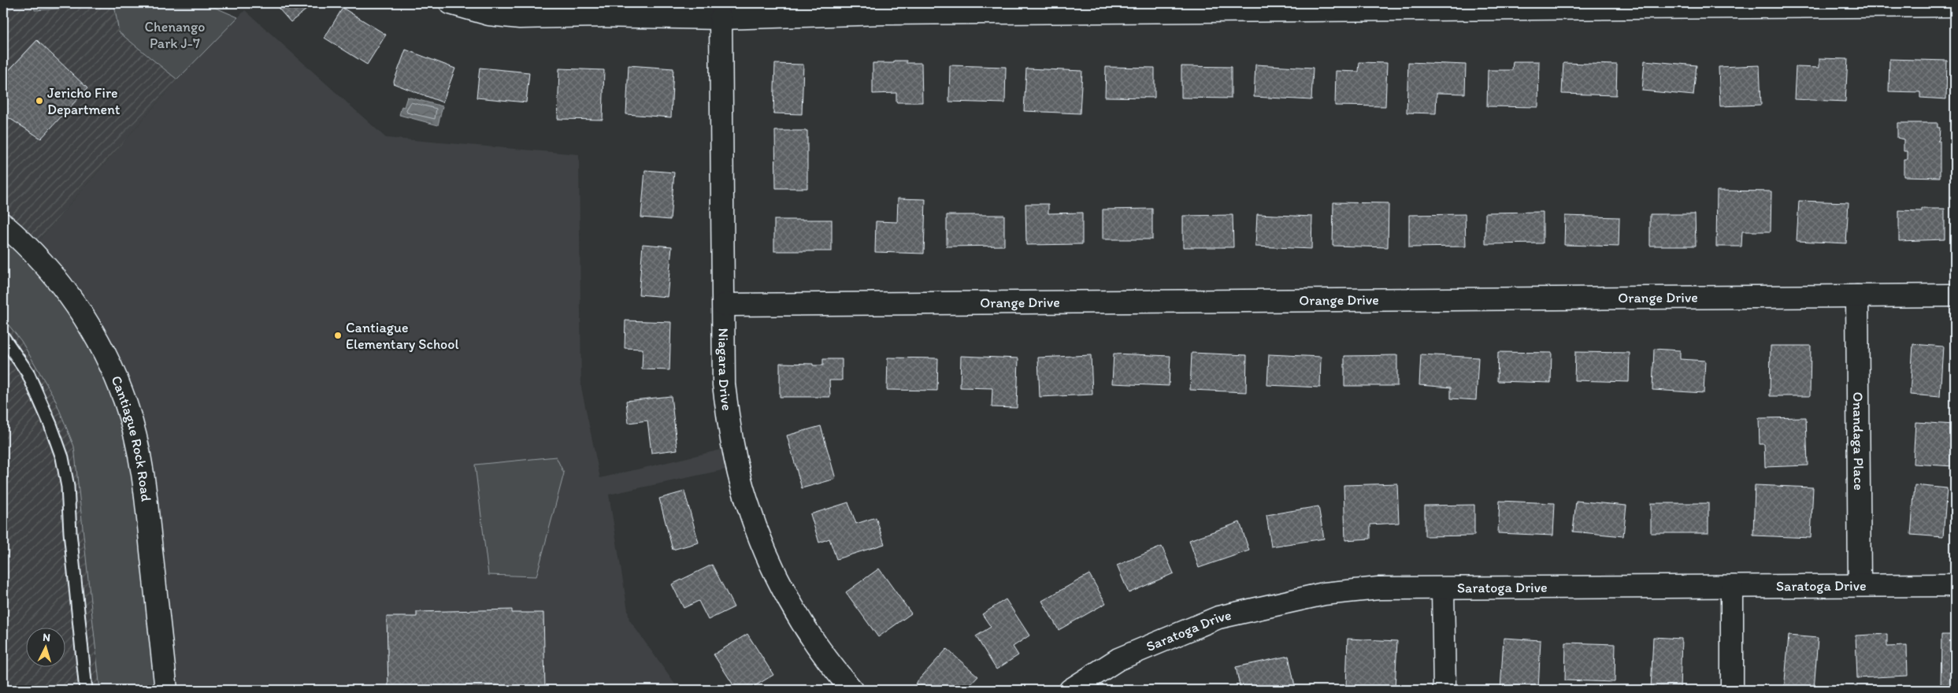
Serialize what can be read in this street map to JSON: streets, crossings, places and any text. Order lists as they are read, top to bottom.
{
  "streets": {
    "street": [
      "Orange Drive",
      "Niagara Drive",
      "Cantiague Rock Road",
      "Onandaga Place",
      "Saratoga Drive"
    ]
  },
  "crossings": [
    ["Orange Drive", "Niagara Drive"],
    ["Orange Drive", "Onandaga Place"],
    ["Onandaga Place", "Saratoga Drive"]
  ],
  "parks": ["Chenango Park J-7"],
  "places": ["Jericho Fire Department", "Cantiague Elementary School"],
  "north": "top"
}
